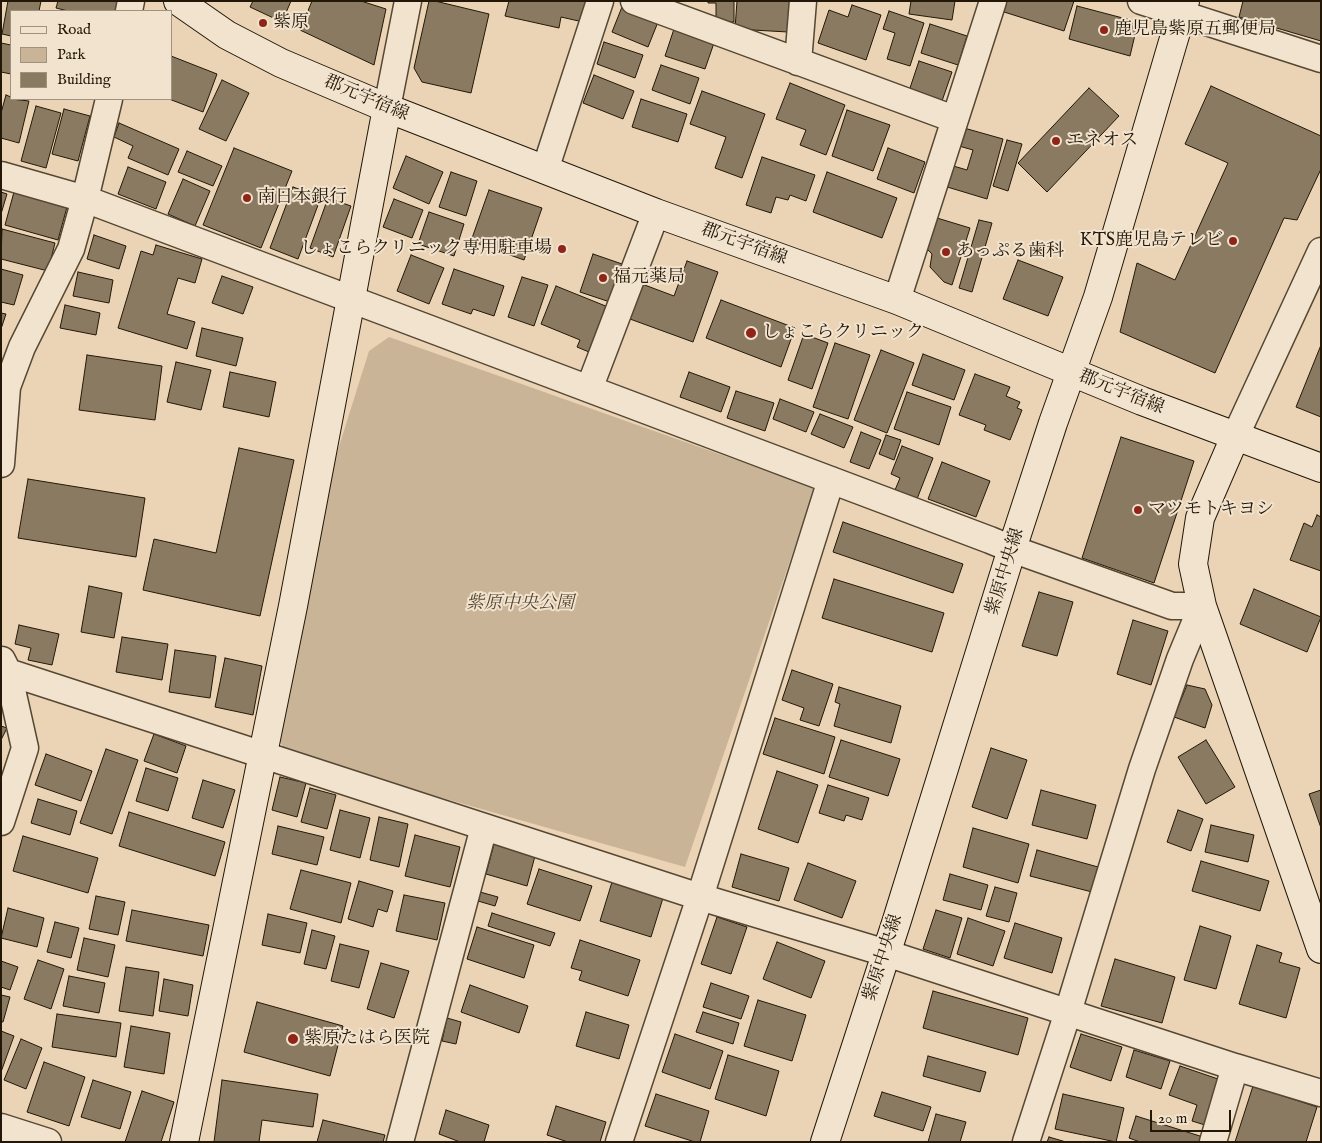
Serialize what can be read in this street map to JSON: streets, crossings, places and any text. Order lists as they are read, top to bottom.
{
  "streets": {
    "street": ["郡元宇宿線", "紫原中央線"]
  },
  "crossings": [
    ["郡元宇宿線", "紫原中央線"]
  ],
  "parks": ["紫原中央公園"],
  "places": [
    "紫原",
    "鹿児島紫原五郵便局",
    "エネオス",
    "南日本銀行",
    "KTS鹿児島テレビ",
    "しょこらクリニック専用駐車場",
    "あっぷる歯科",
    "福元薬局",
    "しょこらクリニック",
    "マツモトキヨシ",
    "紫原たはら医院"
  ],
  "legend": ["Road", "Park", "Building"],
  "scale_bar": "20 m"
}
